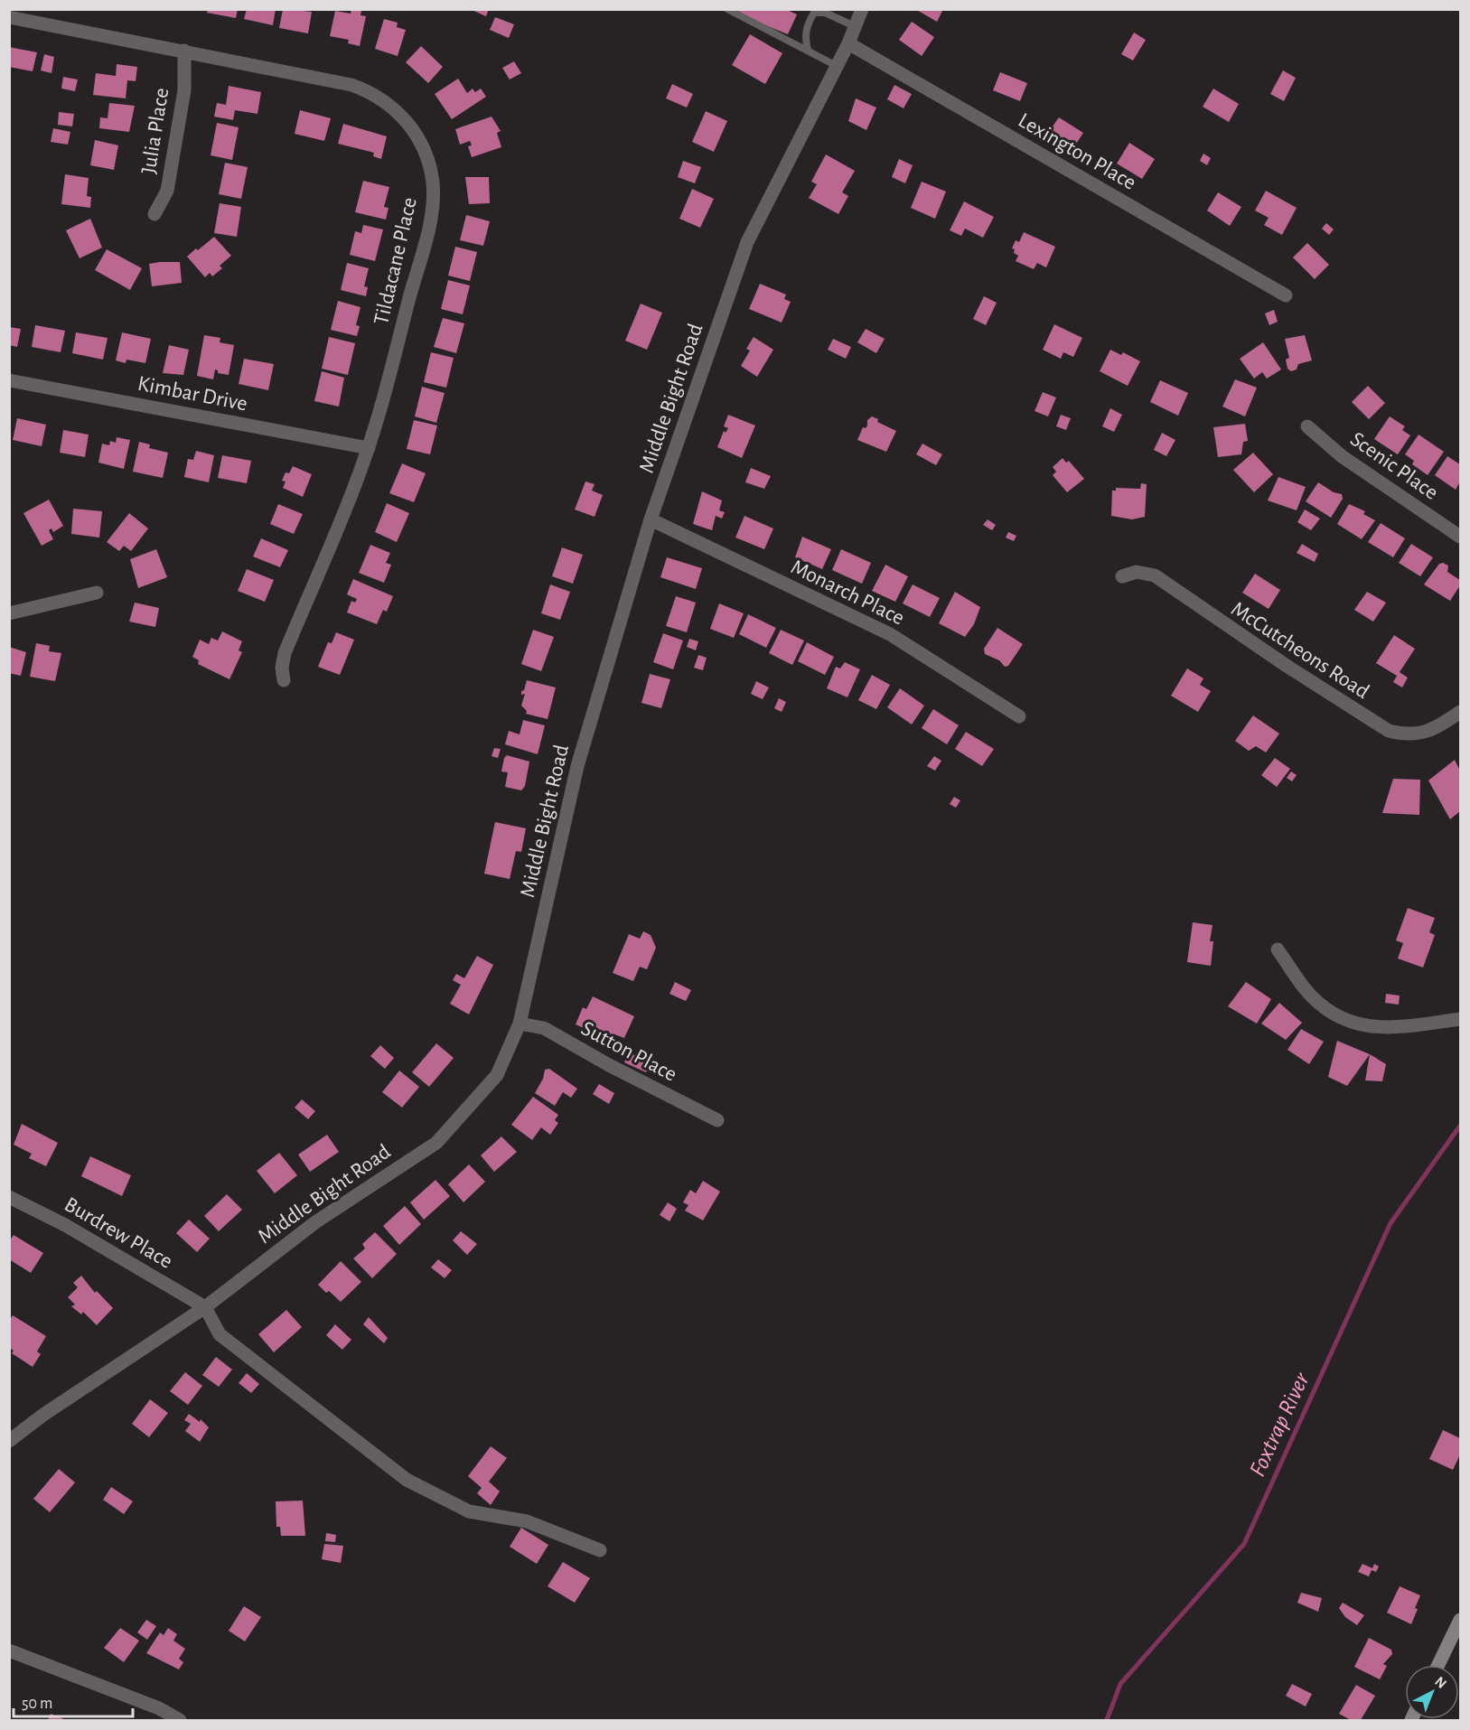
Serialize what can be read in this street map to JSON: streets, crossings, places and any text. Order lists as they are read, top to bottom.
{
  "streets": {
    "street": [
      "Julia Place",
      "Lexington Place",
      "Tildacane Place",
      "Kimbar Drive",
      "Middle Bight Road",
      "Scenic Place",
      "Monarch Place",
      "McCutcheons Road",
      "Sutton Place",
      "Burdrew Place"
    ]
  },
  "crossings": [
    ["Julia Place", "Tildacane Place"],
    ["Lexington Place", "Middle Bight Road"],
    ["Tildacane Place", "Kimbar Drive"],
    ["Middle Bight Road", "Monarch Place"],
    ["Middle Bight Road", "Sutton Place"],
    ["Middle Bight Road", "Burdrew Place"]
  ],
  "water": ["Foxtrap River"],
  "scale_bar": "50 m",
  "north": "top right"
}
